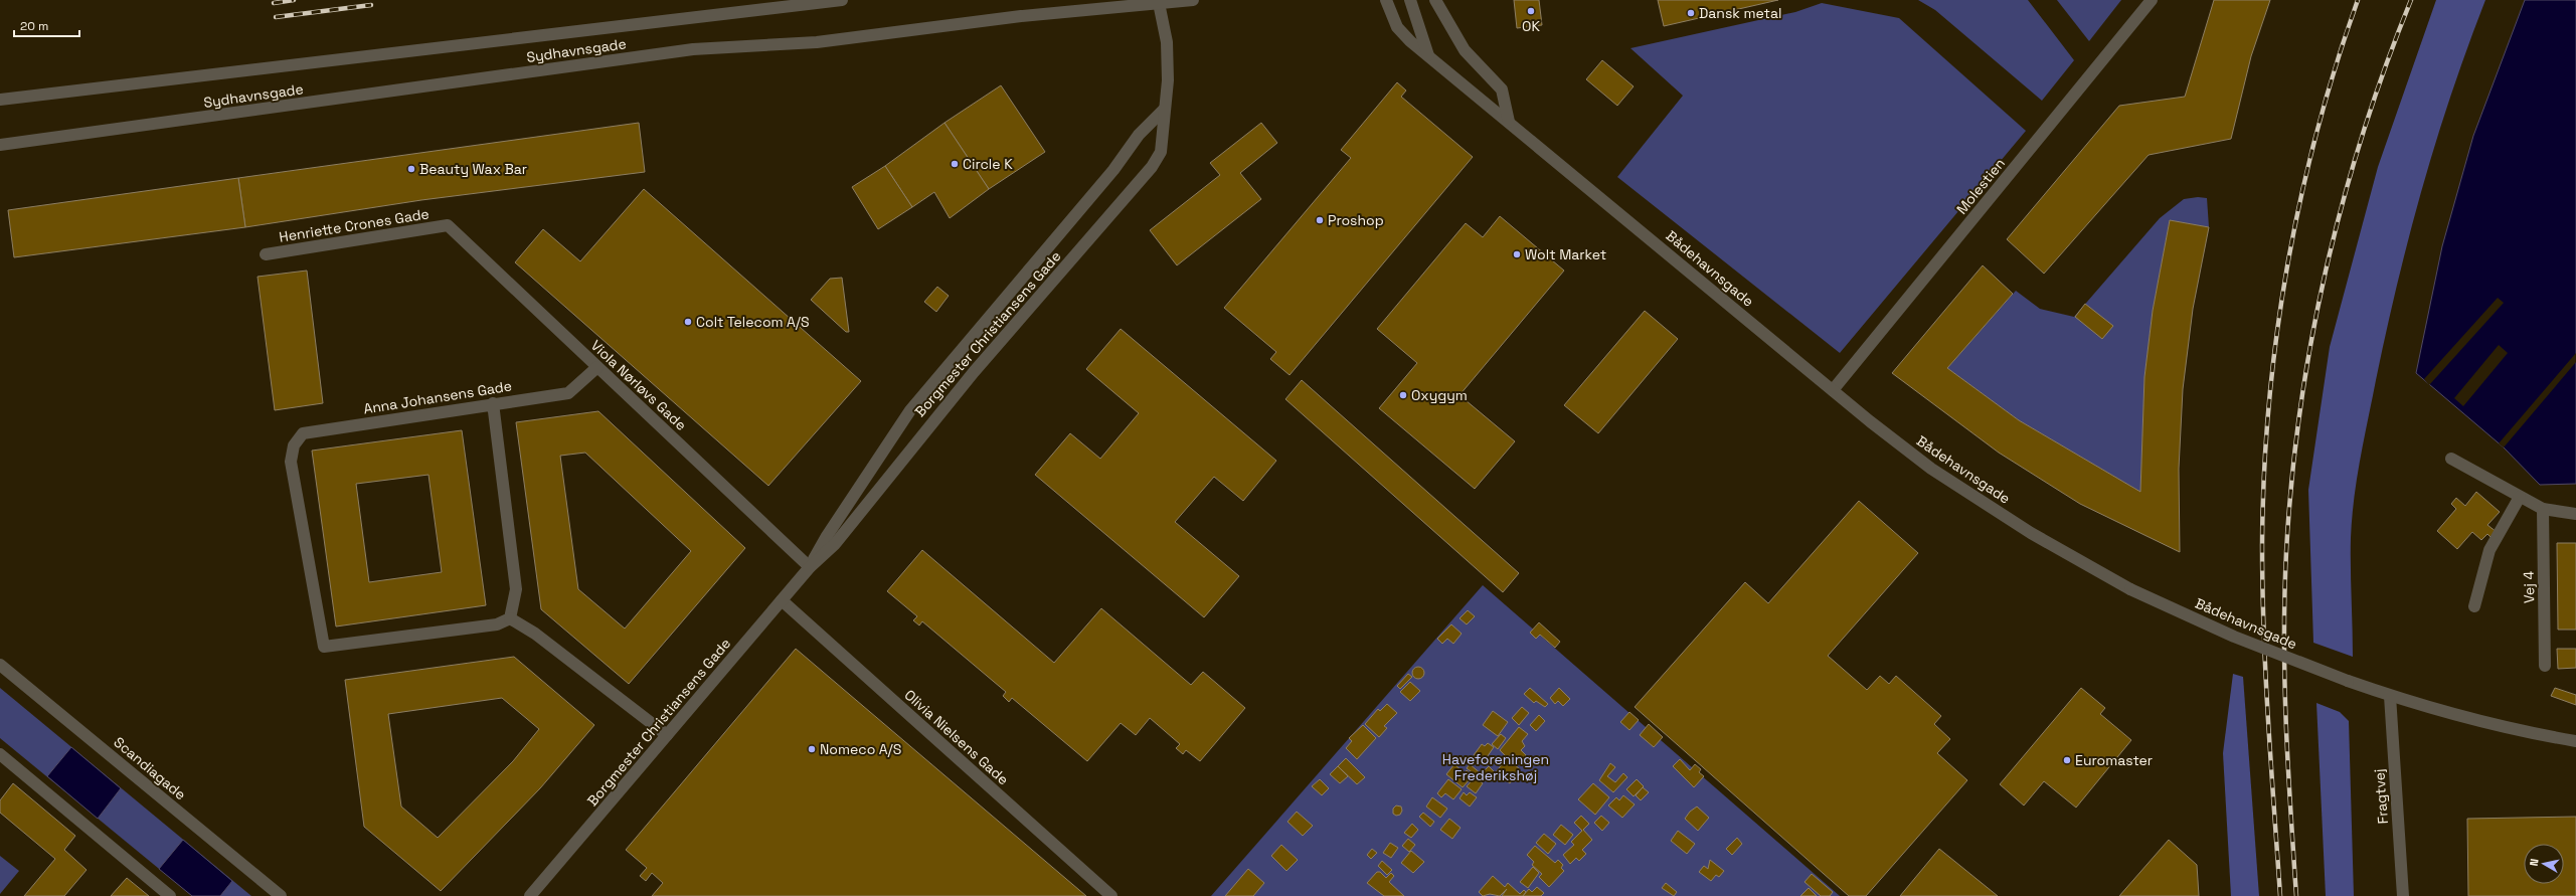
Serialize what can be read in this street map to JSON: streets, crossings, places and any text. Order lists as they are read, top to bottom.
{
  "streets": {
    "street": [
      "Sydhavnsgade",
      "Molestien",
      "Henriette Crones Gade",
      "Bådehavnsgade",
      "Borgmester Christiansens Gade",
      "Viola Nørløvs Gade",
      "Anna Johansens Gade",
      "Vej 4",
      "Olivia Nielsens Gade",
      "Scandiagade",
      "Fragtvej"
    ]
  },
  "crossings": [
    ["Sydhavnsgade", "Borgmester Christiansens Gade"],
    ["Molestien", "Bådehavnsgade"],
    ["Henriette Crones Gade", "Viola Nørløvs Gade"],
    ["Bådehavnsgade", "Fragtvej"],
    ["Borgmester Christiansens Gade", "Viola Nørløvs Gade"],
    ["Borgmester Christiansens Gade", "Olivia Nielsens Gade"],
    ["Viola Nørløvs Gade", "Anna Johansens Gade"]
  ],
  "parks": ["Haveforeningen Frederikshøj"],
  "places": [
    "OK",
    "Dansk metal",
    "Circle K",
    "Beauty Wax Bar",
    "Proshop",
    "Wolt Market",
    "Colt Telecom A/S",
    "Oxygym",
    "Nomeco A/S",
    "Euromaster"
  ],
  "scale_bar": "20 m",
  "north": "left"
}
